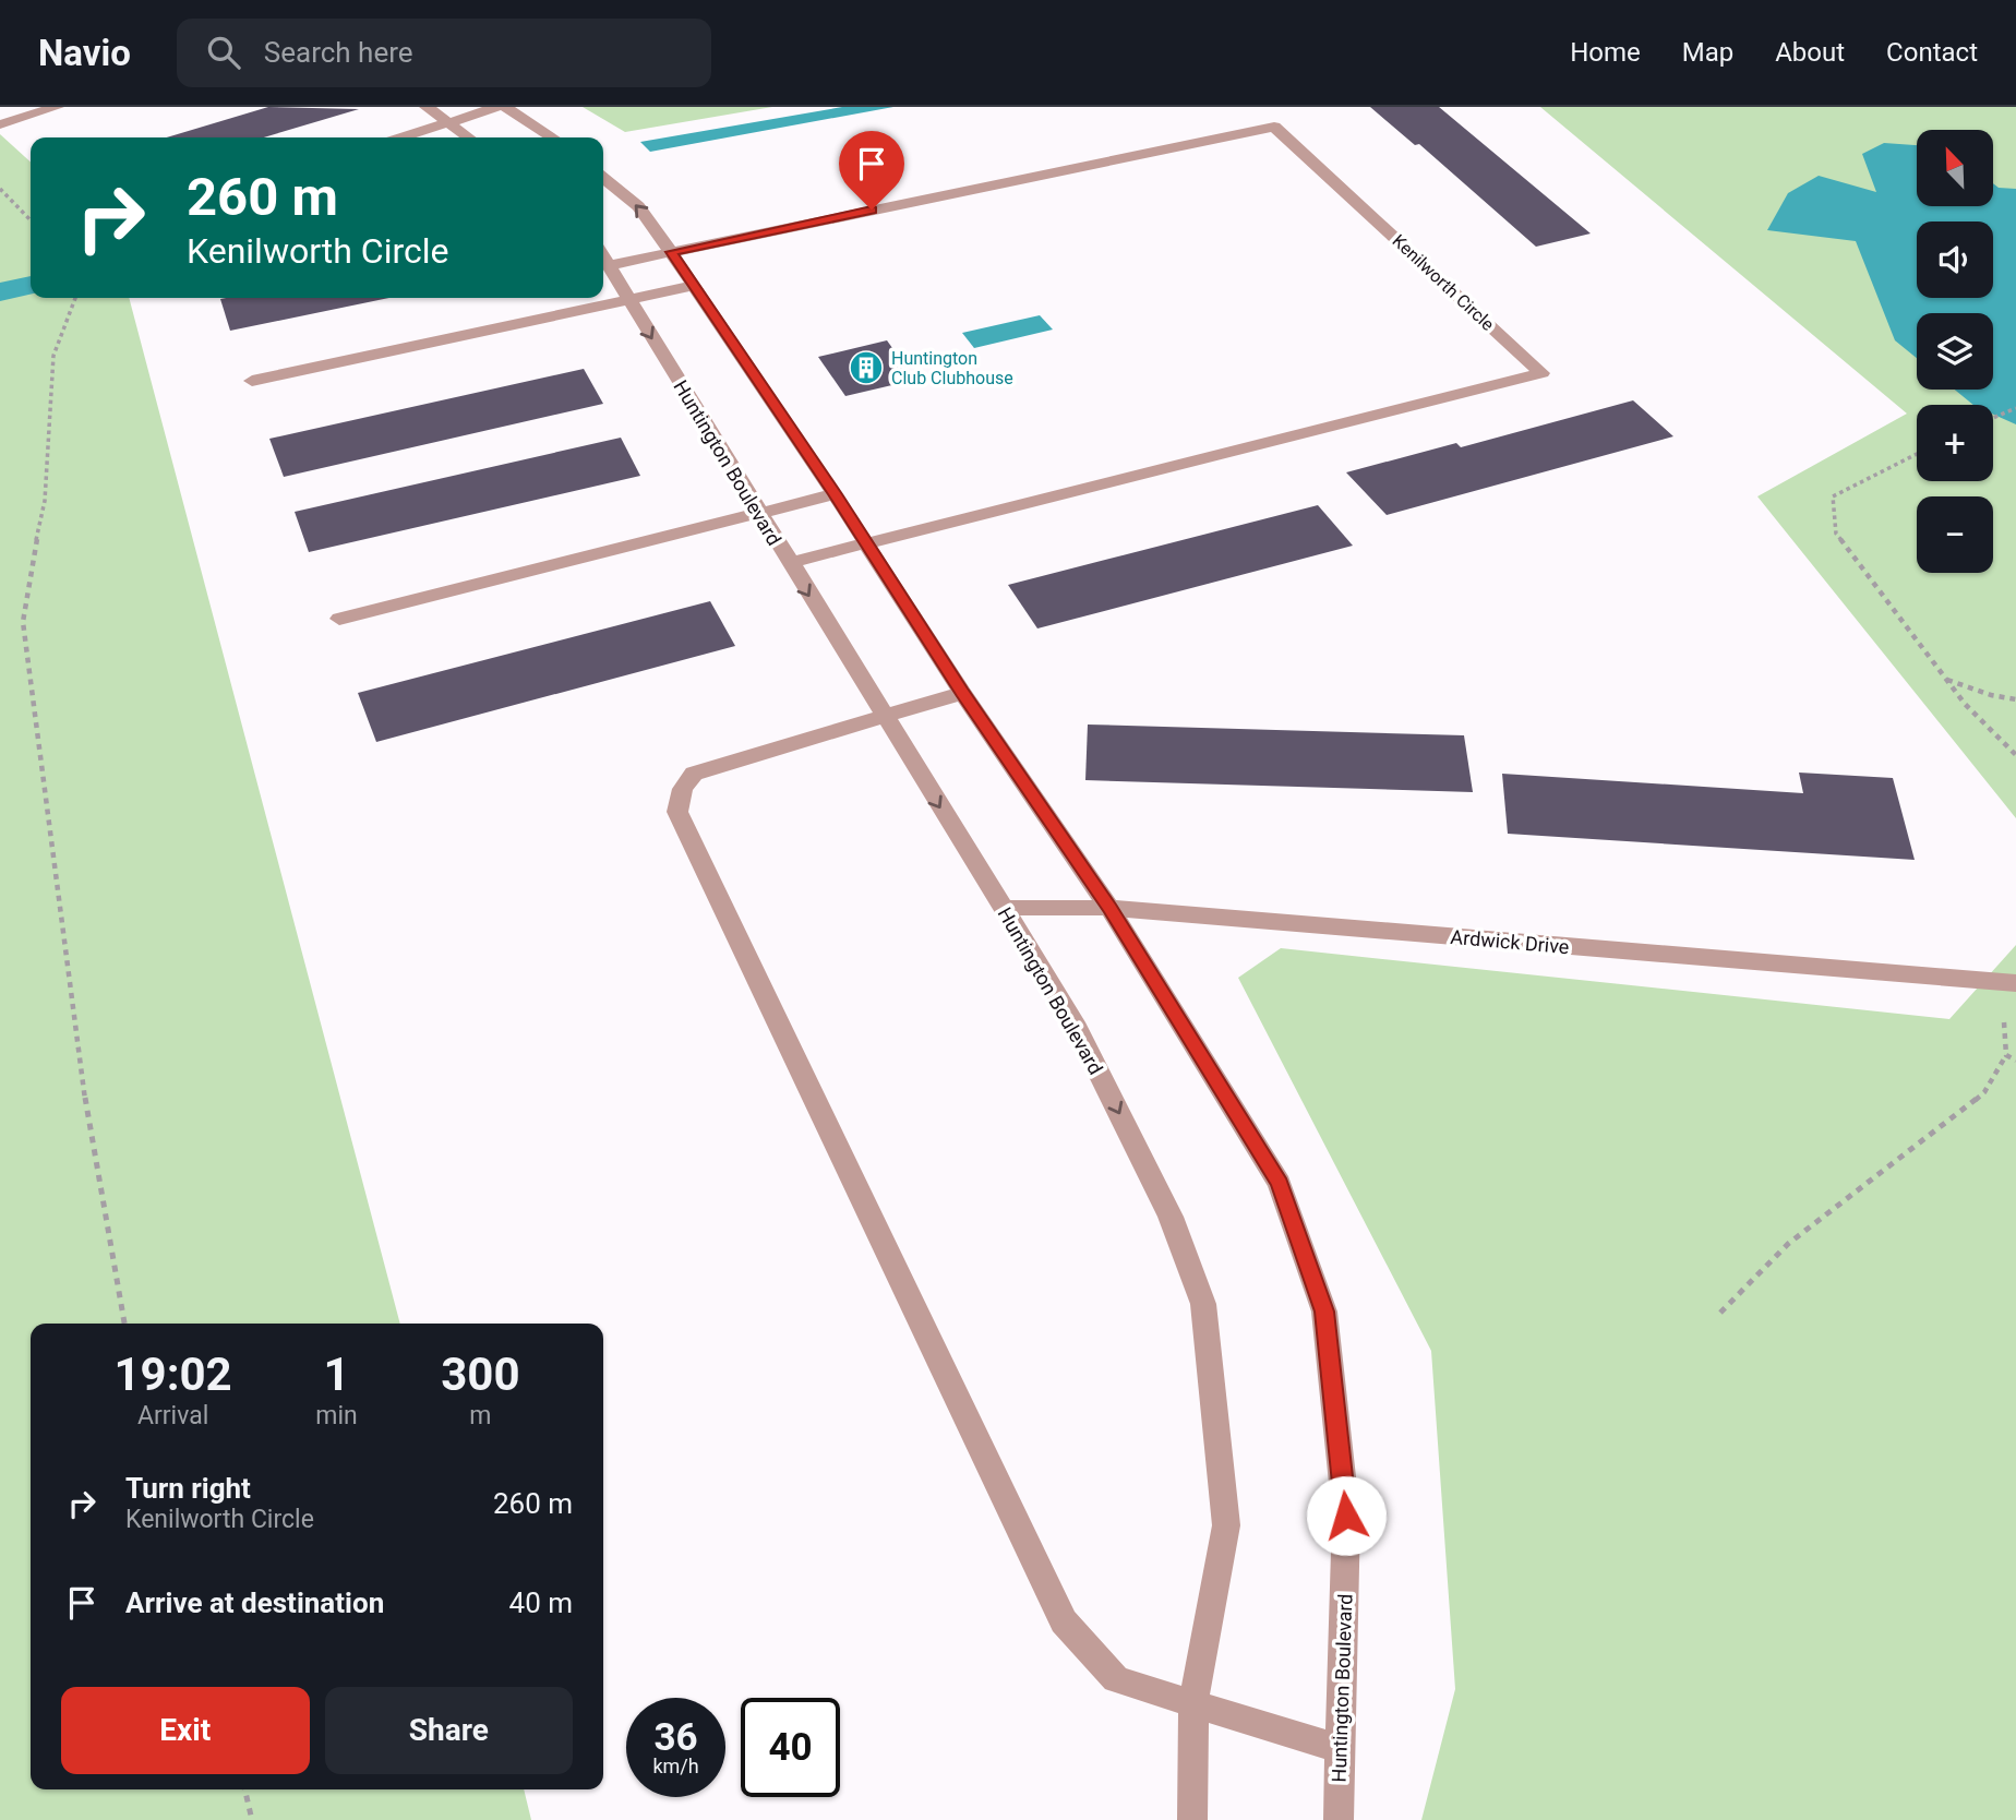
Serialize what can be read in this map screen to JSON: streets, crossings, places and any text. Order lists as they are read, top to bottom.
{
  "streets": {
    "street": ["Kenilworth Circle", "Huntington Boulevard", "Ardwick Drive"]
  },
  "crossings": [
    ["Kenilworth Circle", "Huntington Boulevard"],
    ["Huntington Boulevard", "Ardwick Drive"]
  ],
  "places": {
    "building": ["Huntington Club Clubhouse"]
  },
  "north": "top left",
  "page": {
    "header": "Navio",
    "search": "Search here",
    "nav": [
      "Home",
      "Map",
      "About",
      "Contact"
    ],
    "map_buttons": ["+", "−"],
    "turn": ["260 m", "Kenilworth Circle"],
    "eta": [
      "19:02",
      "Arrival",
      "1",
      "min",
      "300",
      "m"
    ],
    "list": [
      {
        "name": "Turn right",
        "note": "Kenilworth Circle",
        "value": "260 m"
      },
      {
        "name": "Arrive at destination",
        "value": "40 m"
      }
    ],
    "buttons": ["Exit", "Share"],
    "speed": "36 km/h",
    "limit": "40"
  }
}
